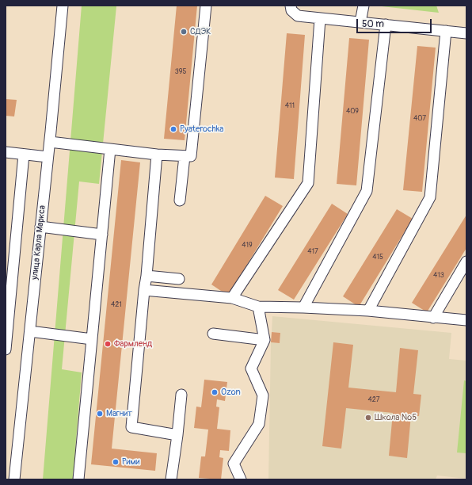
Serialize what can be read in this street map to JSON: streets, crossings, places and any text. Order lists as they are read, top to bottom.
{
  "streets": {
    "street": ["улица Карла Маркса"]
  },
  "places": [
    "СДЭК",
    "Pyaterochka",
    "Фармленд",
    "Ozon",
    "Магнит",
    "Школа №5",
    "Рими"
  ],
  "house_numbers": [
    "395",
    "411",
    "409",
    "407",
    "419",
    "417",
    "415",
    "413",
    "421",
    "427"
  ],
  "scale_bar": "50 m"
}
